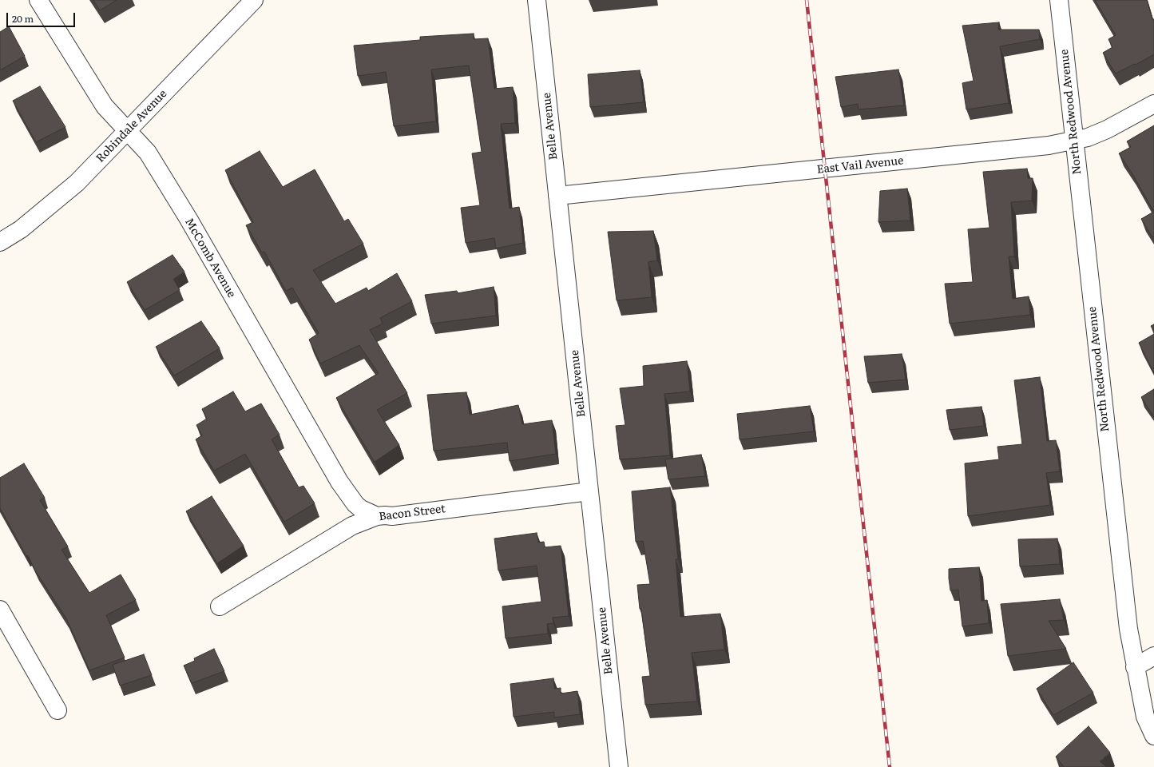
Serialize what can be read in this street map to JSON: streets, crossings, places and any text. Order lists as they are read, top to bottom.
{
  "streets": {
    "street": [
      "North Redwood Avenue",
      "Robindale Avenue",
      "Belle Avenue",
      "East Vail Avenue",
      "McComb Avenue",
      "Bacon Street"
    ]
  },
  "crossings": [
    ["North Redwood Avenue", "East Vail Avenue"],
    ["Robindale Avenue", "McComb Avenue"],
    ["Belle Avenue", "East Vail Avenue"],
    ["Belle Avenue", "Bacon Street"],
    ["McComb Avenue", "Bacon Street"]
  ],
  "scale_bar": "20 m"
}
